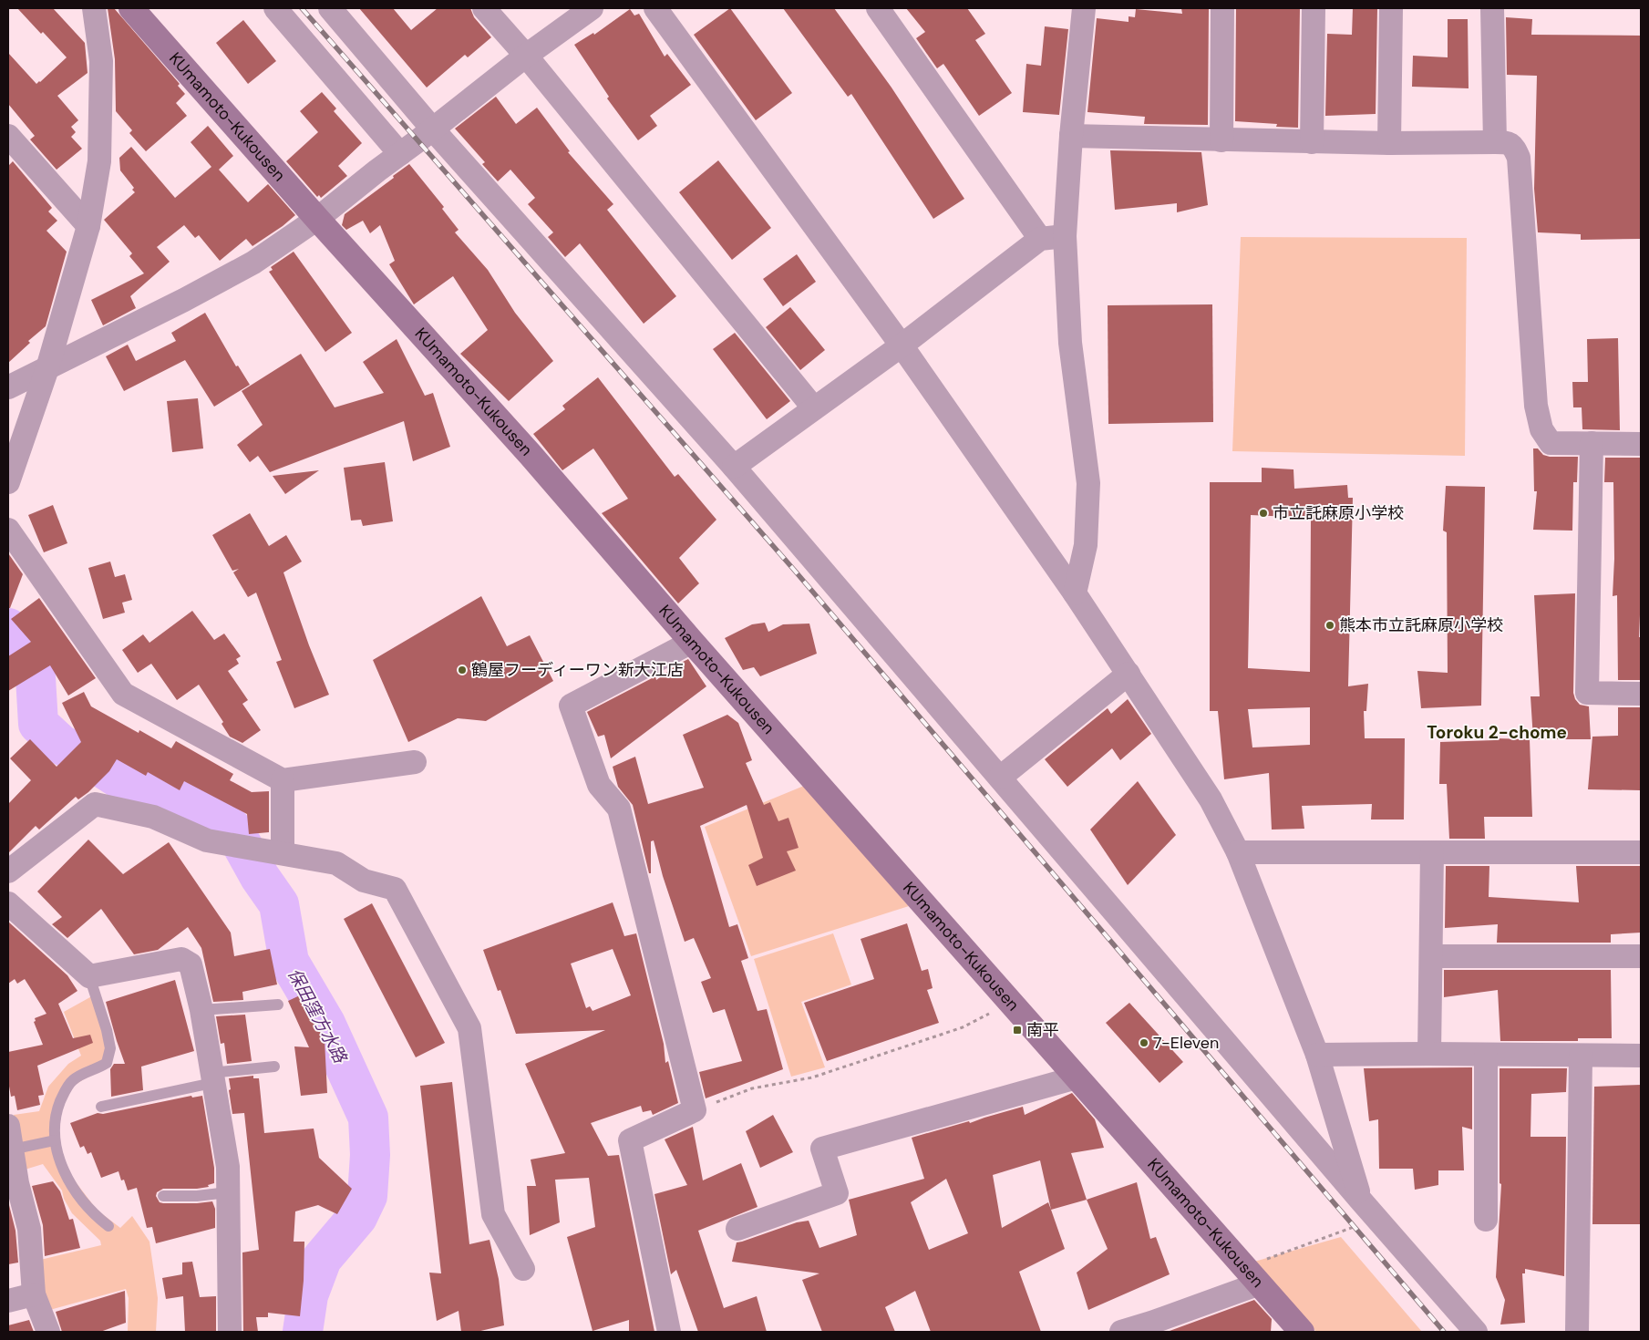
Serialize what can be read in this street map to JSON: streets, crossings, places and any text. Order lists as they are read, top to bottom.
{
  "streets": {
    "main road": ["KUmamoto-Kukousen"]
  },
  "districts": ["Toroku 2-chome"],
  "water": ["保田窪方水路"],
  "places": {
    "other": [
      "市立託麻原小学校",
      "熊本市立託麻原小学校",
      "鶴屋フーディーワン新大江店",
      "7-Eleven"
    ],
    "transit": ["南平"]
  }
}
